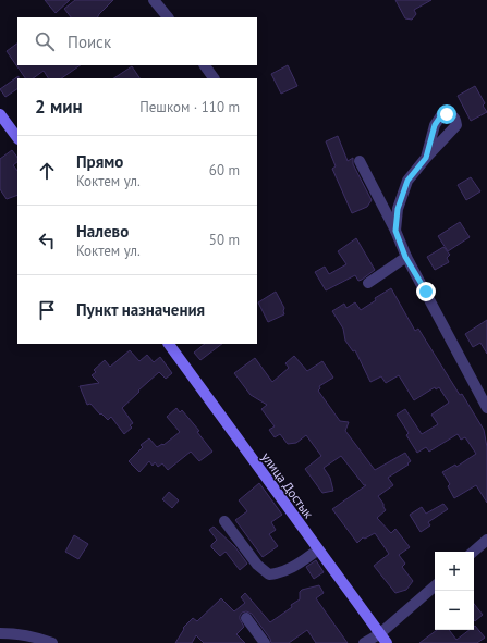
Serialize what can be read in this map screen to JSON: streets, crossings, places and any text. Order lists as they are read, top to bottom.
{
  "streets": {
    "main road": ["улица Достык"]
  },
  "page": {
    "search": "Поиск",
    "heading": ["2 мин", "Пешком · 110 m"],
    "list": [
      ["Прямо", "Коктем ул.", "60 m"],
      ["Налево", "Коктем ул.", "50 m"],
      "Пункт назначения"
    ],
    "map_buttons": ["+", "−"]
  }
}
